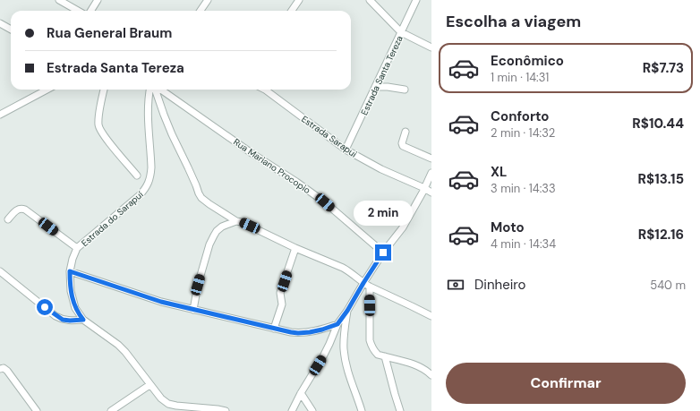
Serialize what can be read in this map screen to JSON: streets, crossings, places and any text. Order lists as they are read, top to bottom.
{
  "streets": {
    "street": [
      "Estrada Santa Tereza",
      "Estrada Sarapui",
      "Rua Mariano Procopio",
      "Estrada do Sarapuí"
    ]
  },
  "crossings": [
    ["Estrada Santa Tereza", "Estrada Sarapui"]
  ],
  "page": {
    "heading": "Escolha a viagem",
    "banner": ["Rua General Braum", "Estrada Santa Tereza"],
    "list": [
      {
        "name": "Econômico",
        "note": "1 min · 14:31",
        "value": "R$7.73"
      },
      {
        "name": "Conforto",
        "note": "2 min · 14:32",
        "value": "R$10.44"
      },
      {
        "name": "XL",
        "note": "3 min · 14:33",
        "value": "R$13.15"
      },
      {
        "name": "Moto",
        "note": "4 min · 14:34",
        "value": "R$12.16"
      }
    ],
    "bubble": "2 min",
    "pay": ["Dinheiro", "540 m"],
    "buttons": "Confirmar"
  }
}
